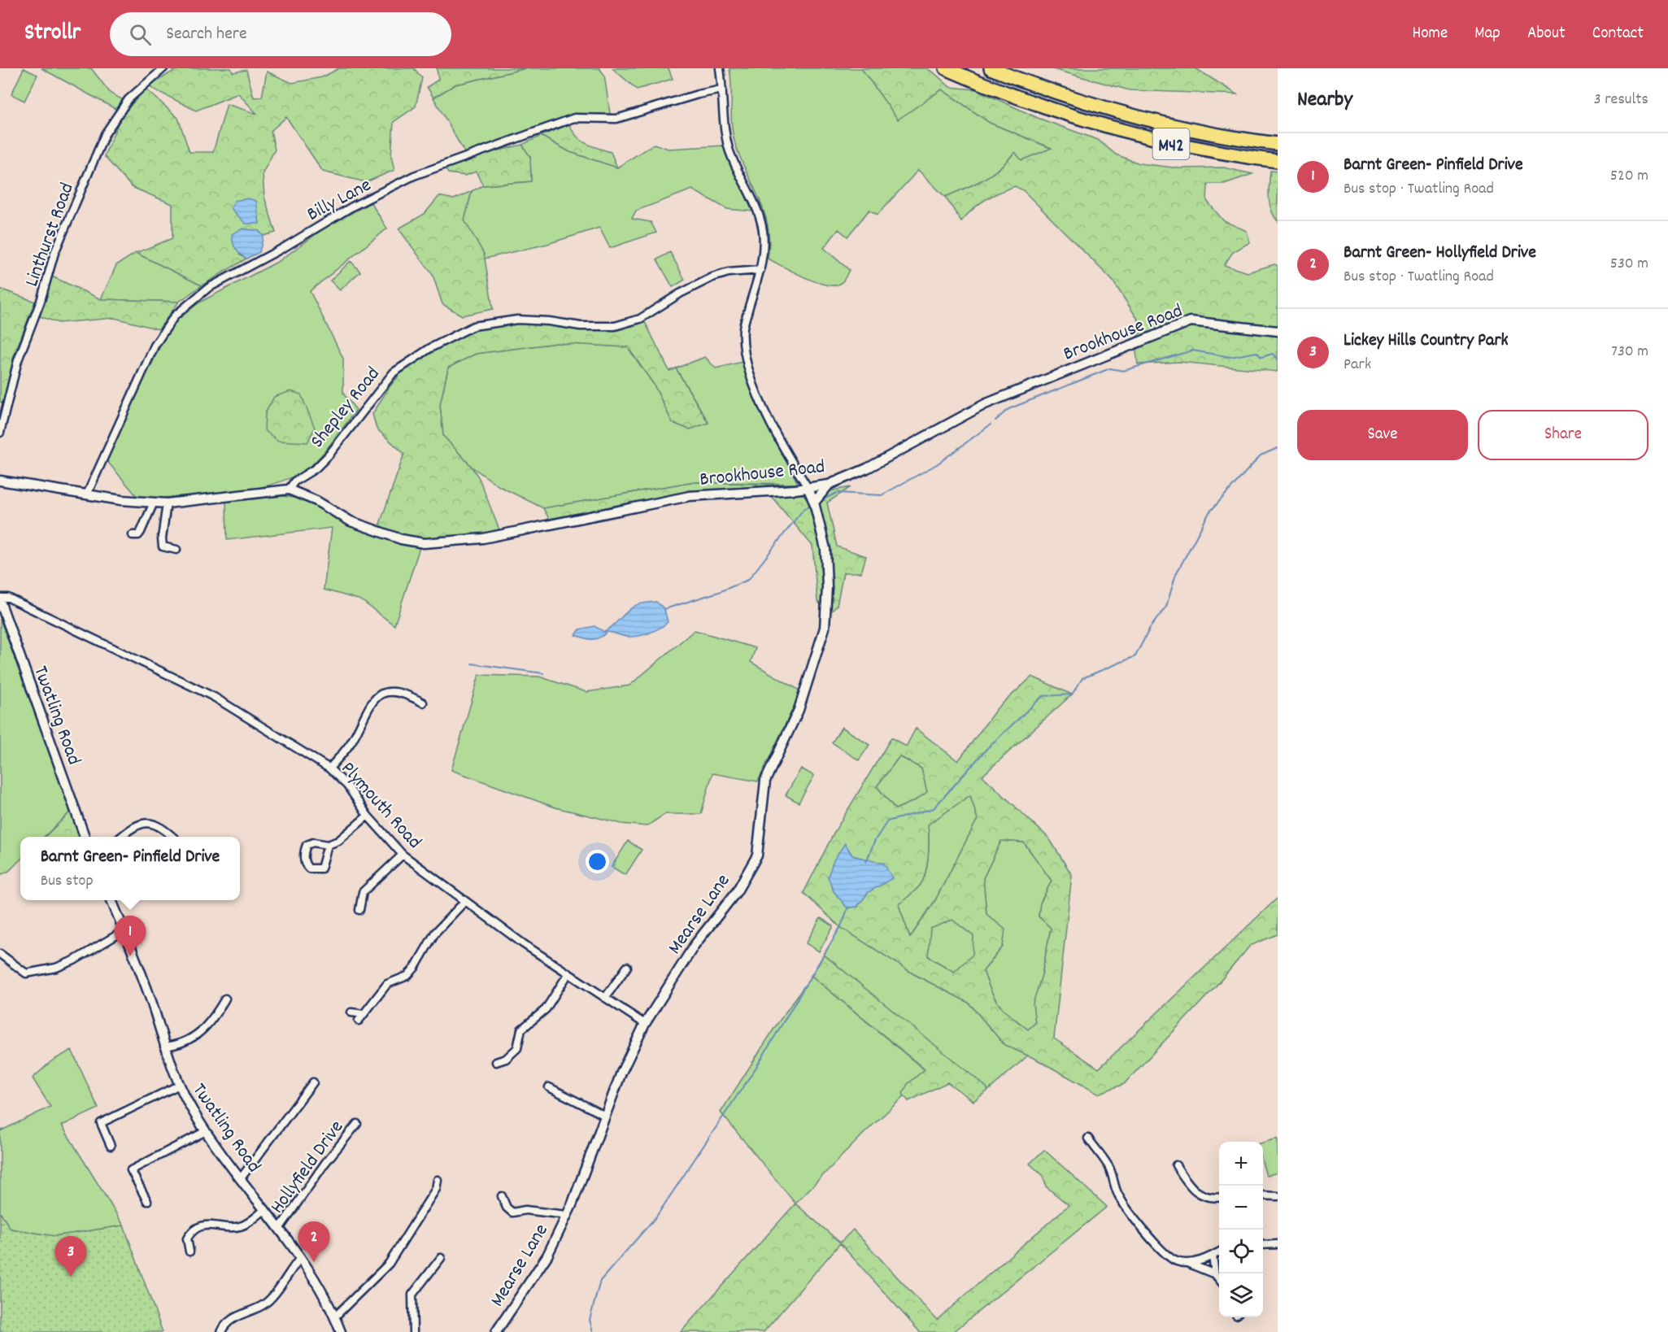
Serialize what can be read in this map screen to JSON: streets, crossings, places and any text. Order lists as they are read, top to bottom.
{
  "streets": {
    "highway": ["M42"],
    "street": [
      "Billy Lane",
      "Linthurst Road",
      "Brookhouse Road",
      "Shepley Road",
      "Twatling Road",
      "Plymouth Road",
      "Mearse Lane",
      "Hollyfield Drive"
    ]
  },
  "crossings": [
    ["Brookhouse Road", "Shepley Road"],
    ["Brookhouse Road", "Mearse Lane"],
    ["Twatling Road", "Plymouth Road"],
    ["Twatling Road", "Hollyfield Drive"],
    ["Plymouth Road", "Mearse Lane"]
  ],
  "page": {
    "header": "Strollr",
    "search": "Search here",
    "nav": [
      "Home",
      "Map",
      "About",
      "Contact"
    ],
    "heading": ["Nearby", "3 results"],
    "list": [
      {
        "mark": "1",
        "name": "Barnt Green- Pinfield Drive",
        "note": "Bus stop · Twatling Road",
        "value": "520 m"
      },
      {
        "mark": "2",
        "name": "Barnt Green- Hollyfield Drive",
        "note": "Bus stop · Twatling Road",
        "value": "530 m"
      },
      {
        "mark": "3",
        "name": "Lickey Hills Country Park",
        "note": "Park",
        "value": "730 m"
      }
    ],
    "buttons": ["Save", "Share"],
    "popup": ["Barnt Green- Pinfield Drive", "Bus stop"],
    "pins": ["1", "2", "3"],
    "map_buttons": ["+", "−"]
  }
}
